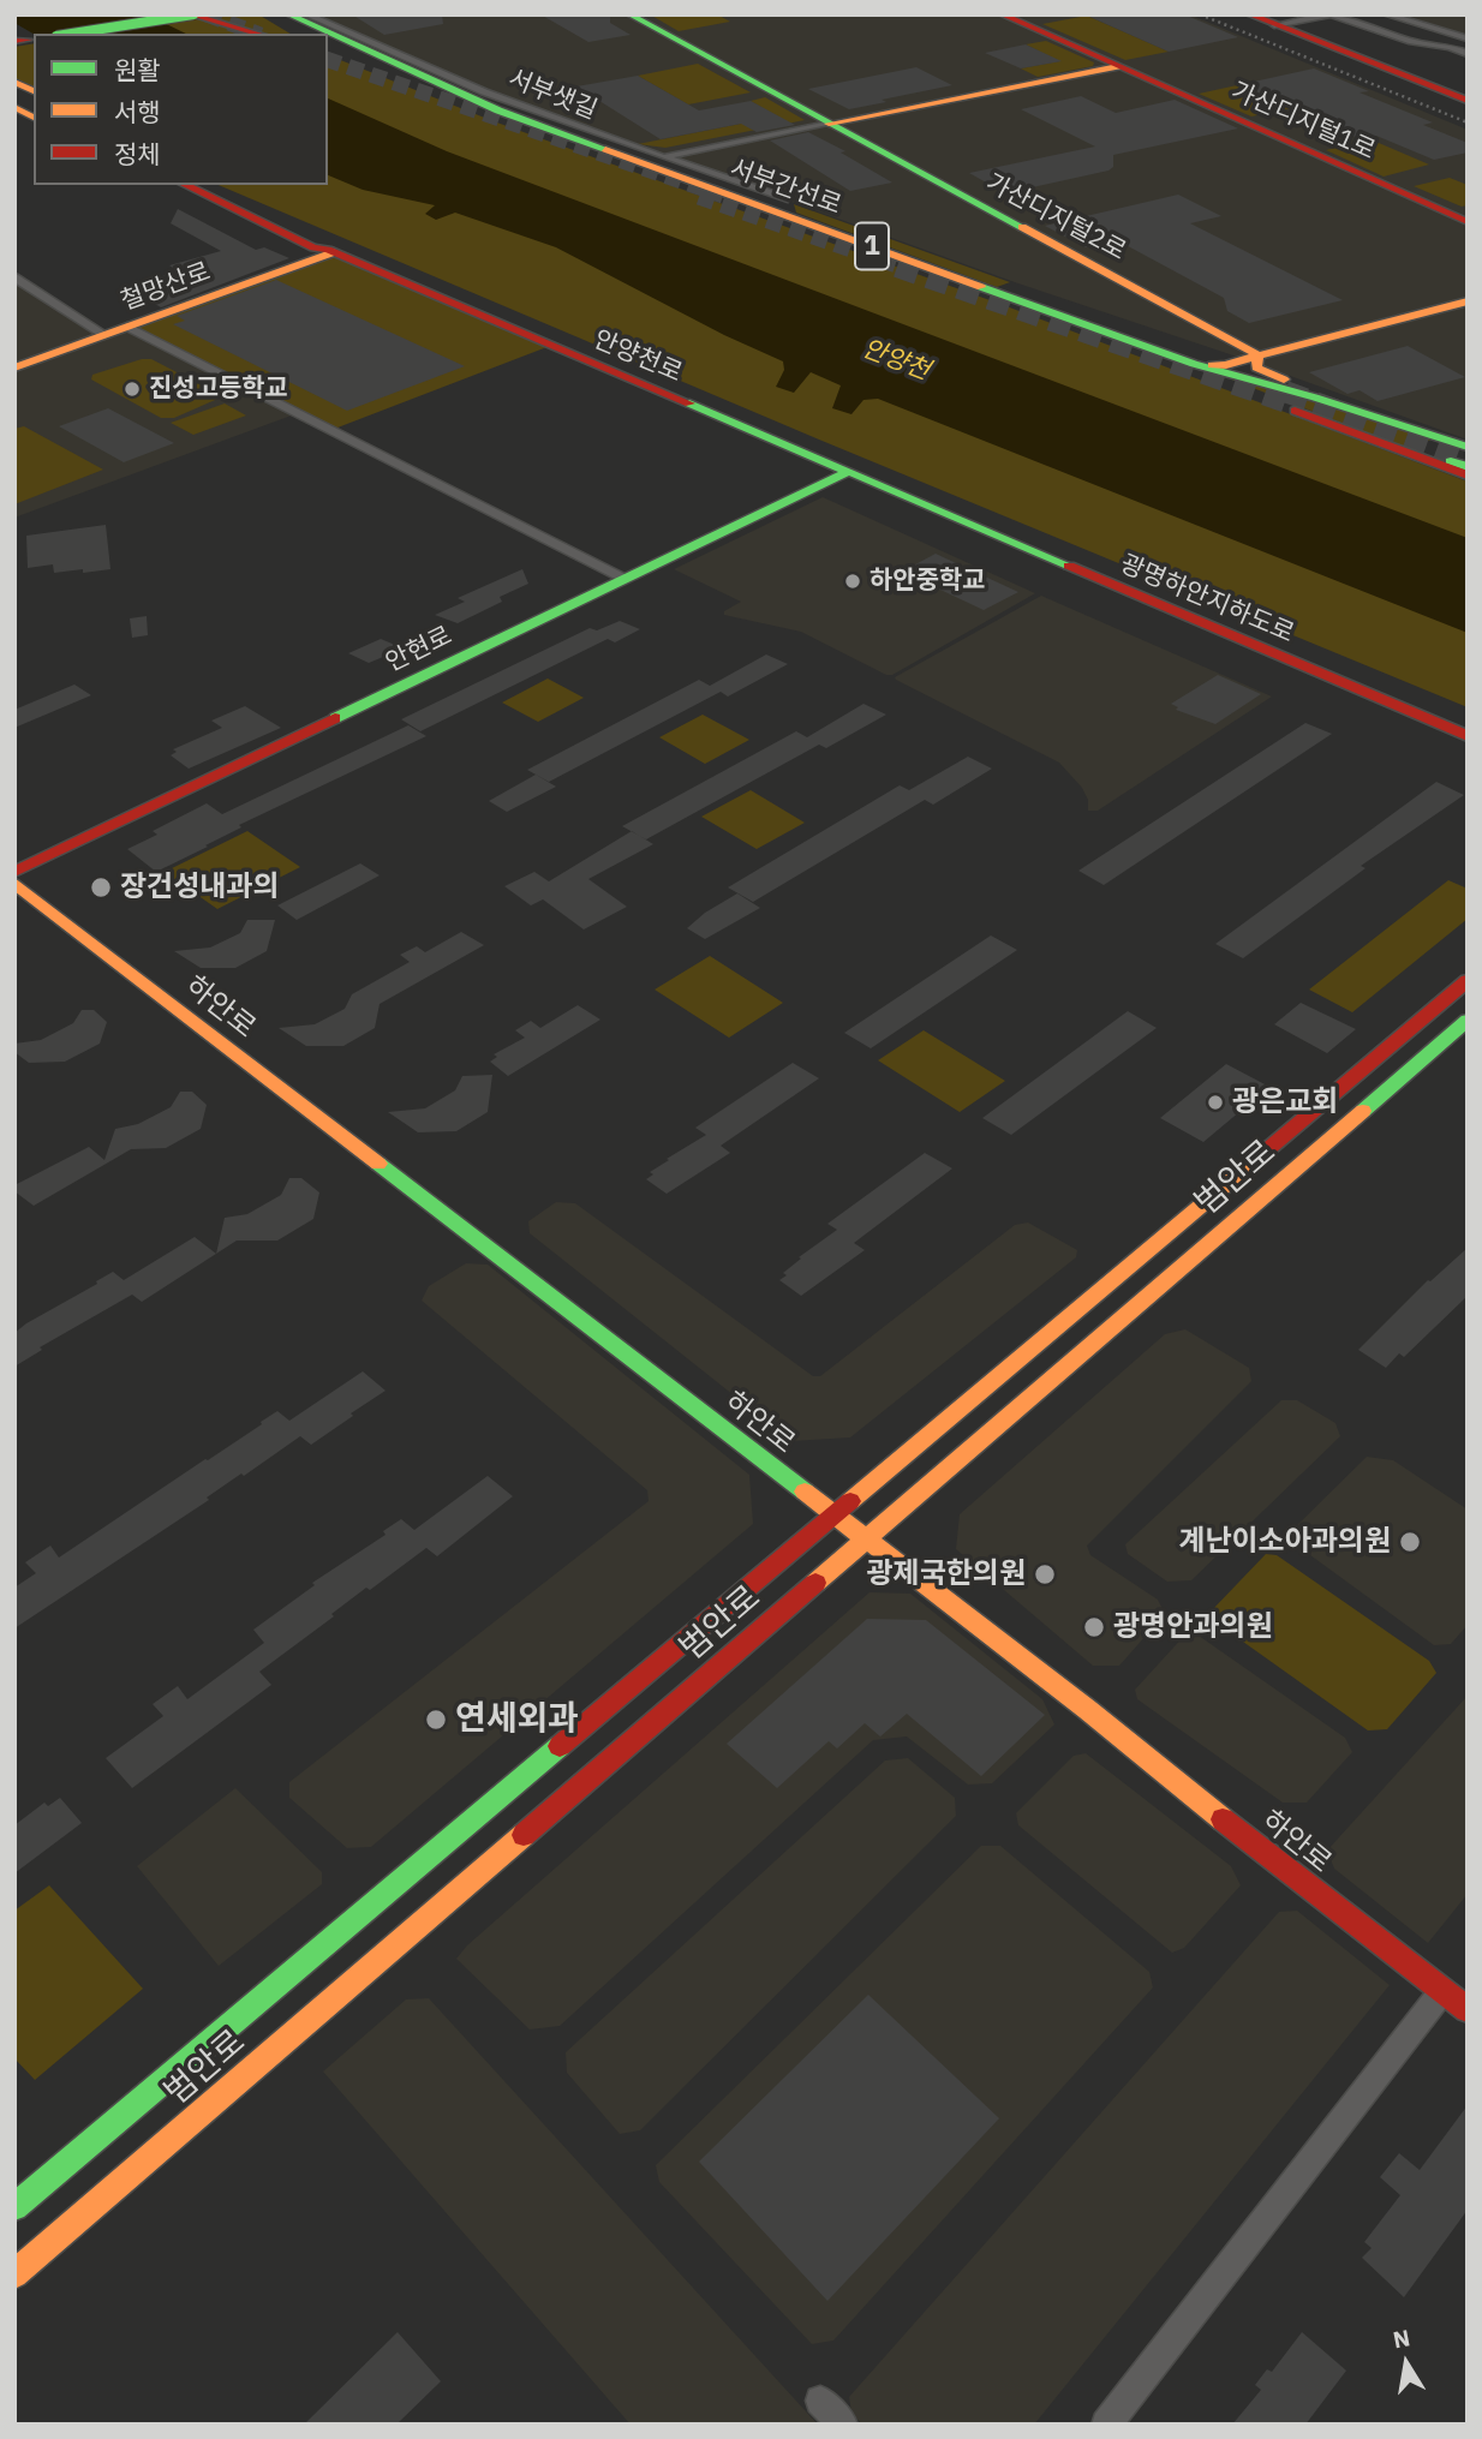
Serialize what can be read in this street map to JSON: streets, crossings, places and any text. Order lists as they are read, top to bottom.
{
  "streets": {
    "main road": [
      "가산디지털1로",
      "서부간선로",
      "가산디지털2로",
      "1",
      "철망산로",
      "안양천로",
      "광명하안지하도로",
      "안현로",
      "하안로",
      "범안로"
    ],
    "street": ["서부샛길"]
  },
  "crossings": [
    ["서부간선로", "가산디지털2로"],
    ["철망산로", "안양천로"],
    ["안양천로", "광명하안지하도로"],
    ["안양천로", "안현로"],
    ["하안로", "범안로"]
  ],
  "water": ["안양천"],
  "places": [
    "진성고등학교",
    "하안중학교",
    "장건성내과의",
    "광은교회",
    "계난이소아과의원",
    "광제국한의원",
    "광명안과의원",
    "연세외과"
  ],
  "legend": ["원활", "서행", "정체"],
  "north": "top"
}
